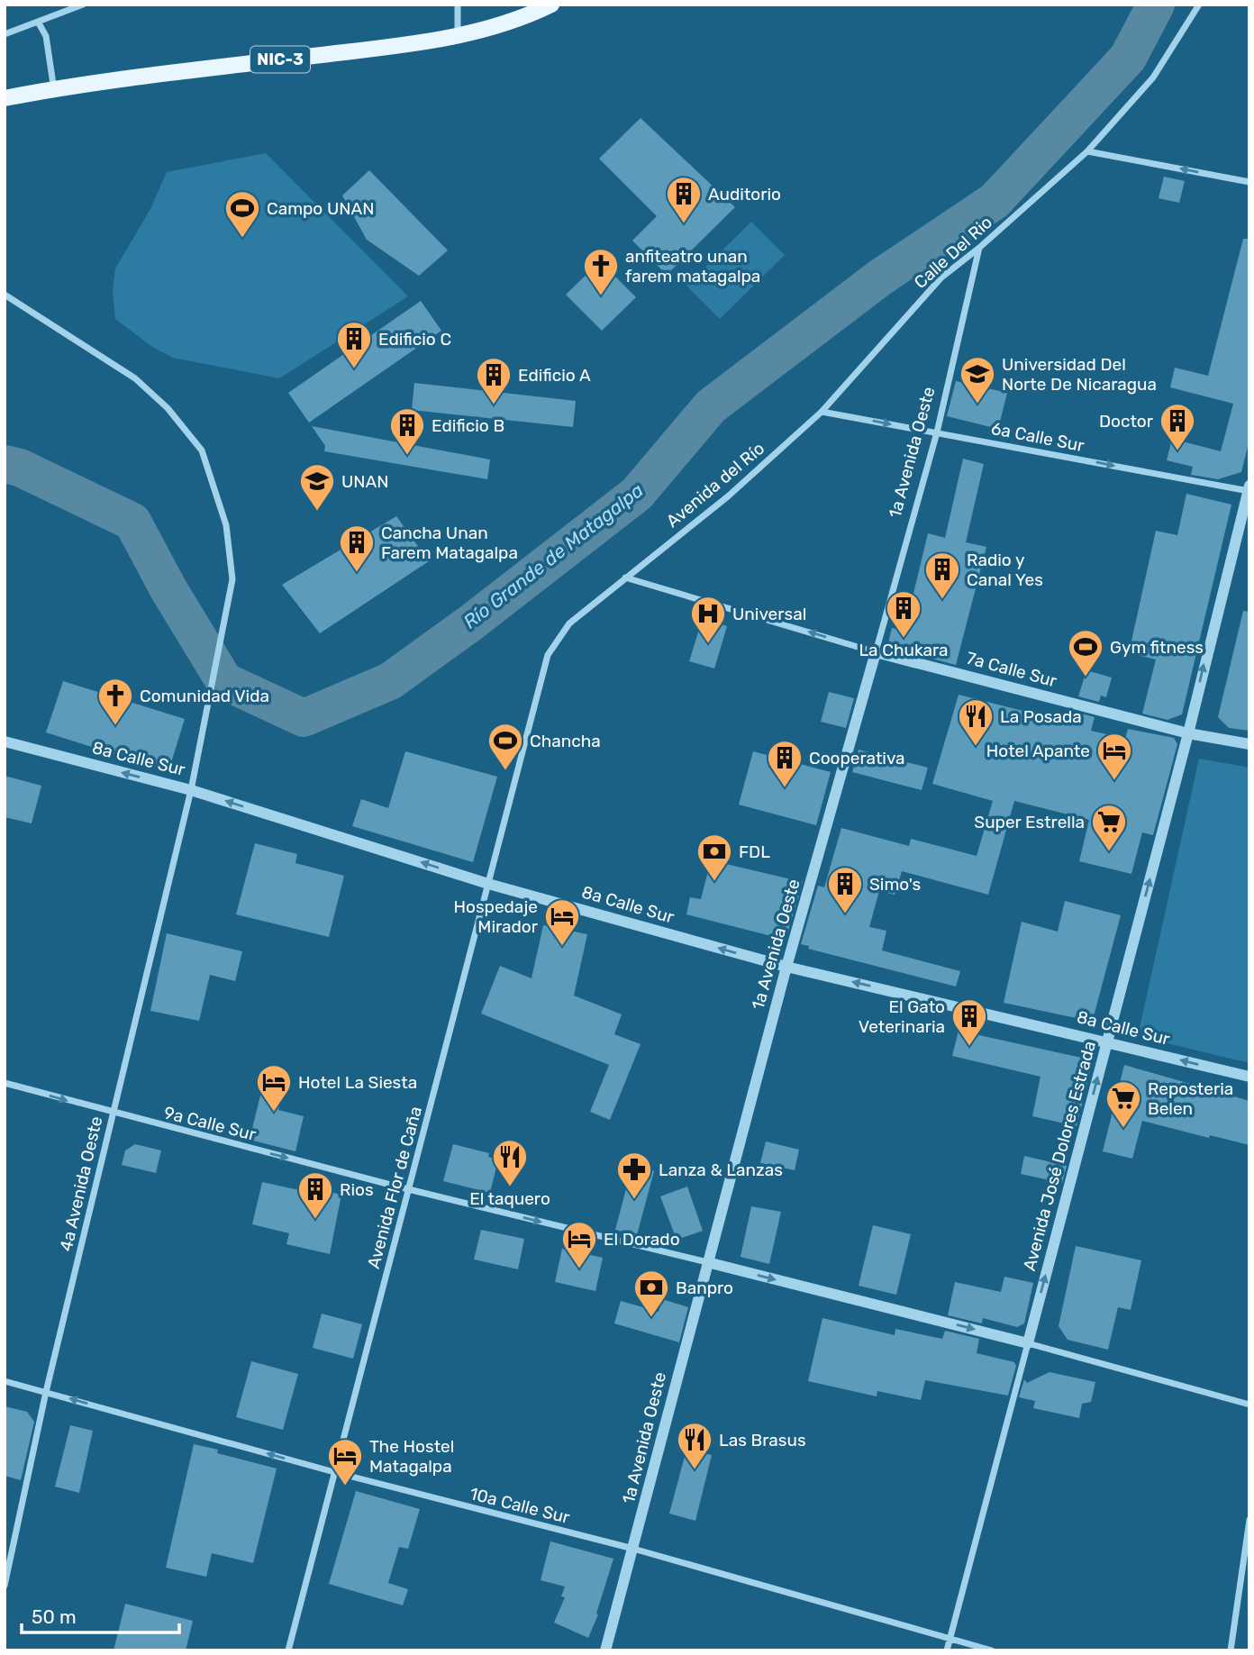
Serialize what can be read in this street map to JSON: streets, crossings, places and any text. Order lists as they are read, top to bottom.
{
  "streets": {
    "main road": ["NIC-3"],
    "street": [
      "Calle Del Rio",
      "6a Calle Sur",
      "1a Avenida Oeste",
      "Avenida del Río",
      "7a Calle Sur",
      "8a Calle Sur",
      "9a Calle Sur",
      "Avenida José Dolores Estrada",
      "4a Avenida Oeste",
      "Avenida Flor de Caña",
      "10a Calle Sur"
    ]
  },
  "crossings": [
    ["Calle Del Rio", "6a Calle Sur"],
    ["Calle Del Rio", "1a Avenida Oeste"],
    ["Calle Del Rio", "Avenida del Río"],
    ["6a Calle Sur", "1a Avenida Oeste"],
    ["6a Calle Sur", "Avenida del Río"],
    ["6a Calle Sur", "Avenida José Dolores Estrada"],
    ["1a Avenida Oeste", "7a Calle Sur"],
    ["1a Avenida Oeste", "8a Calle Sur"],
    ["1a Avenida Oeste", "9a Calle Sur"],
    ["1a Avenida Oeste", "10a Calle Sur"],
    ["Avenida del Río", "Avenida Flor de Caña"],
    ["7a Calle Sur", "Avenida José Dolores Estrada"],
    ["8a Calle Sur", "Avenida José Dolores Estrada"],
    ["8a Calle Sur", "4a Avenida Oeste"],
    ["8a Calle Sur", "Avenida Flor de Caña"],
    ["9a Calle Sur", "4a Avenida Oeste"],
    ["9a Calle Sur", "Avenida Flor de Caña"],
    ["Avenida José Dolores Estrada", "10a Calle Sur"],
    ["4a Avenida Oeste", "10a Calle Sur"],
    ["Avenida Flor de Caña", "10a Calle Sur"]
  ],
  "one_way": [
    "6a Calle Sur",
    "8a Calle Sur",
    "9a Calle Sur",
    "Avenida José Dolores Estrada"
  ],
  "water": ["Río Grande de Matagalpa"],
  "places": {
    "building": [
      "Auditorio",
      "Edificio C",
      "Edificio A",
      "Doctor",
      "Edificio B",
      "Cancha Unan Farem Matagalpa",
      "Radio y Canal Yes",
      "La Chukara",
      "Cooperativa",
      "Simo's",
      "El Gato Veterinaria",
      "Rios"
    ],
    "sports": ["Campo UNAN", "Gym fitness", "Chancha"],
    "church": ["anfiteatro unan farem matagalpa", "Comunidad Vida"],
    "school or university": ["Universidad Del Norte De Nicaragua", "UNAN"],
    "hospital": ["Universal"],
    "restaurant": ["La Posada", "El taquero", "Las Brasus"],
    "hotel": [
      "Hotel Apante",
      "Hospedaje Mirador",
      "Hotel La Siesta",
      "El Dorado",
      "The Hostel Matagalpa"
    ],
    "supermarket": ["Super Estrella", "Reposteria Belen"],
    "bank": ["FDL", "Banpro"],
    "pharmacy": ["Lanza & Lanzas"]
  },
  "scale_bar": "50 m"
}
